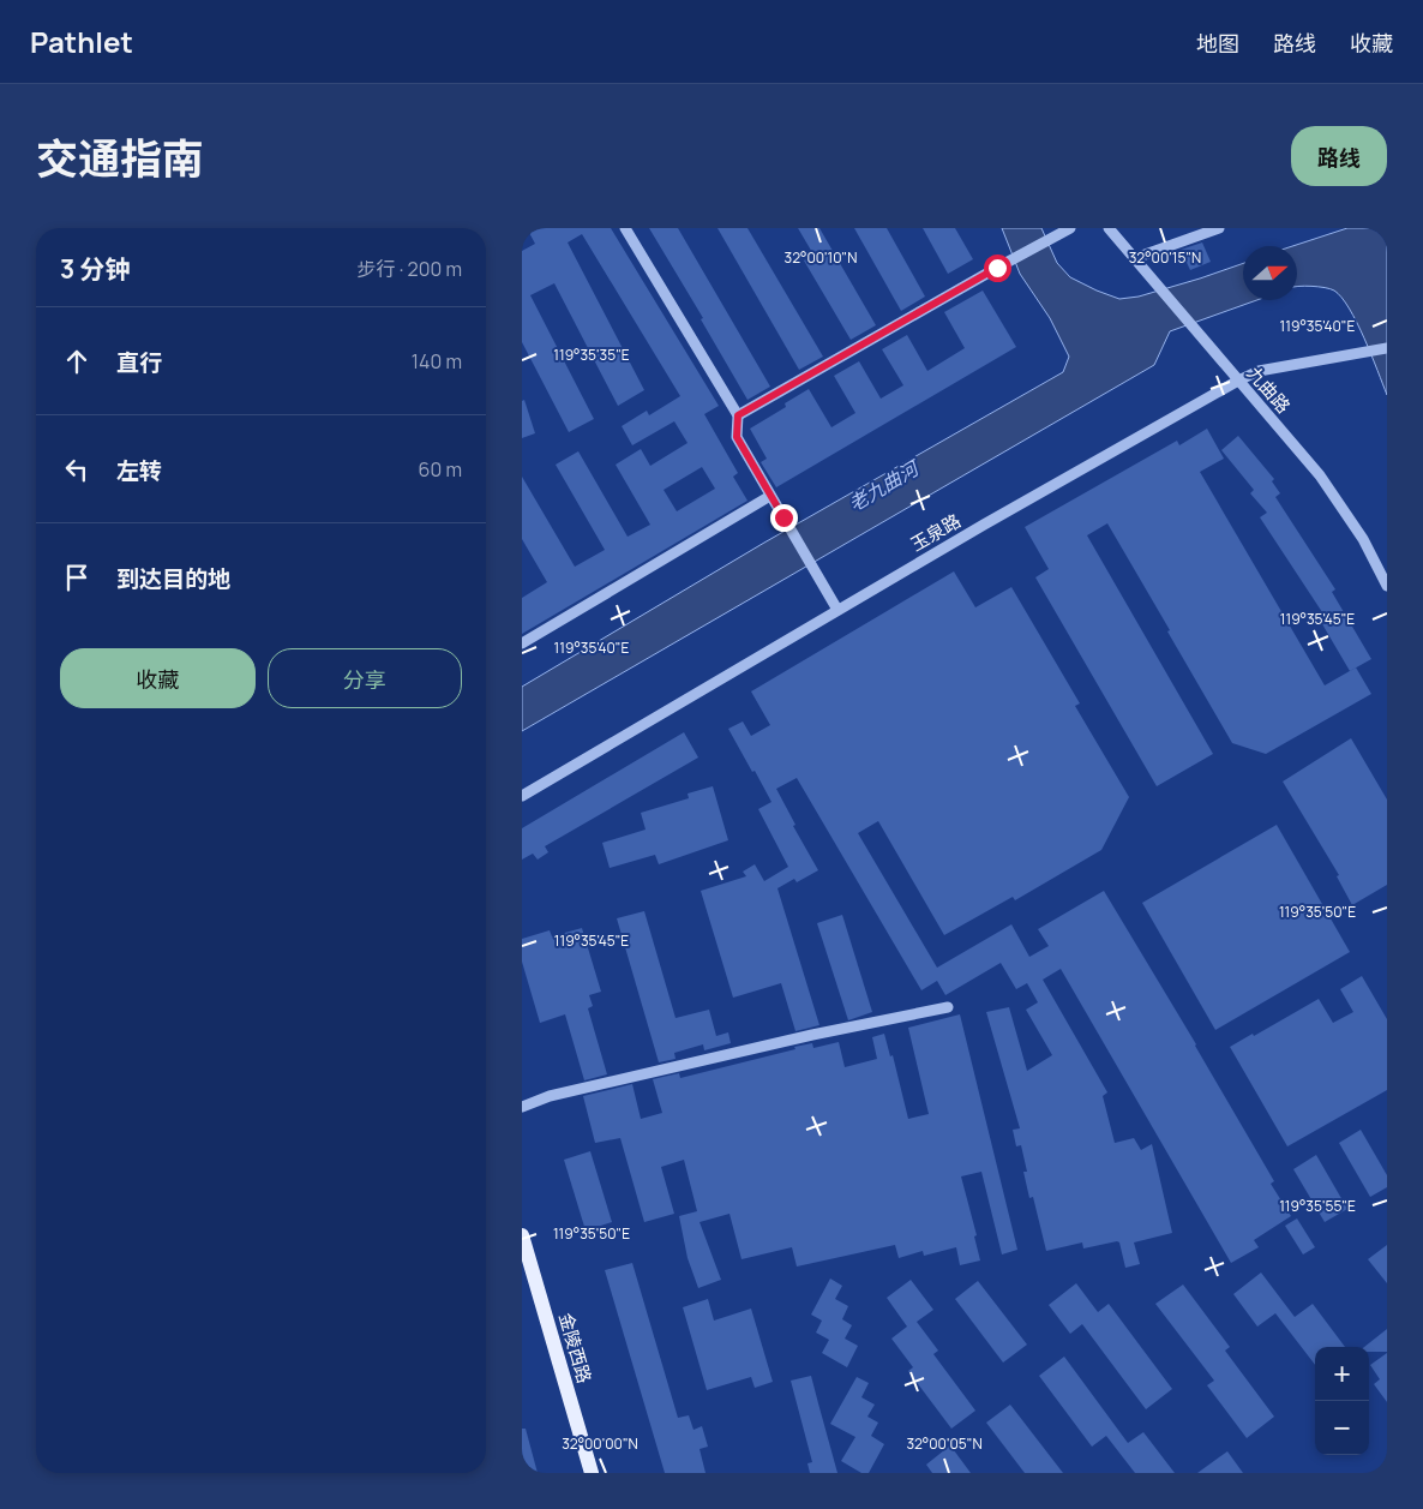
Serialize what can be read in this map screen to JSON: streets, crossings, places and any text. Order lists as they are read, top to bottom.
{
  "streets": {
    "main road": ["金陵西路"],
    "street": ["九曲路", "玉泉路"]
  },
  "crossings": [
    ["九曲路", "玉泉路"]
  ],
  "water": ["老九曲河"],
  "north": "right",
  "page": {
    "header": "Pathlet",
    "nav": ["地图", "路线", "收藏"],
    "title": "交通指南",
    "buttons": [
      "路线",
      ["收藏", "分享"]
    ],
    "heading": ["3 分钟", "步行 · 200 m"],
    "list": [
      ["直行", "140 m"],
      ["左转", "60 m"],
      "到达目的地"
    ],
    "map_buttons": ["+", "−"]
  },
  "coordinates": [
    "32°00'10\"N",
    "32°00'15\"N",
    "119°35'40\"E",
    "119°35'35\"E",
    "119°35'45\"E",
    "119°35'50\"E",
    "119°35'55\"E",
    "32°00'00\"N",
    "32°00'05\"N"
  ]
}
